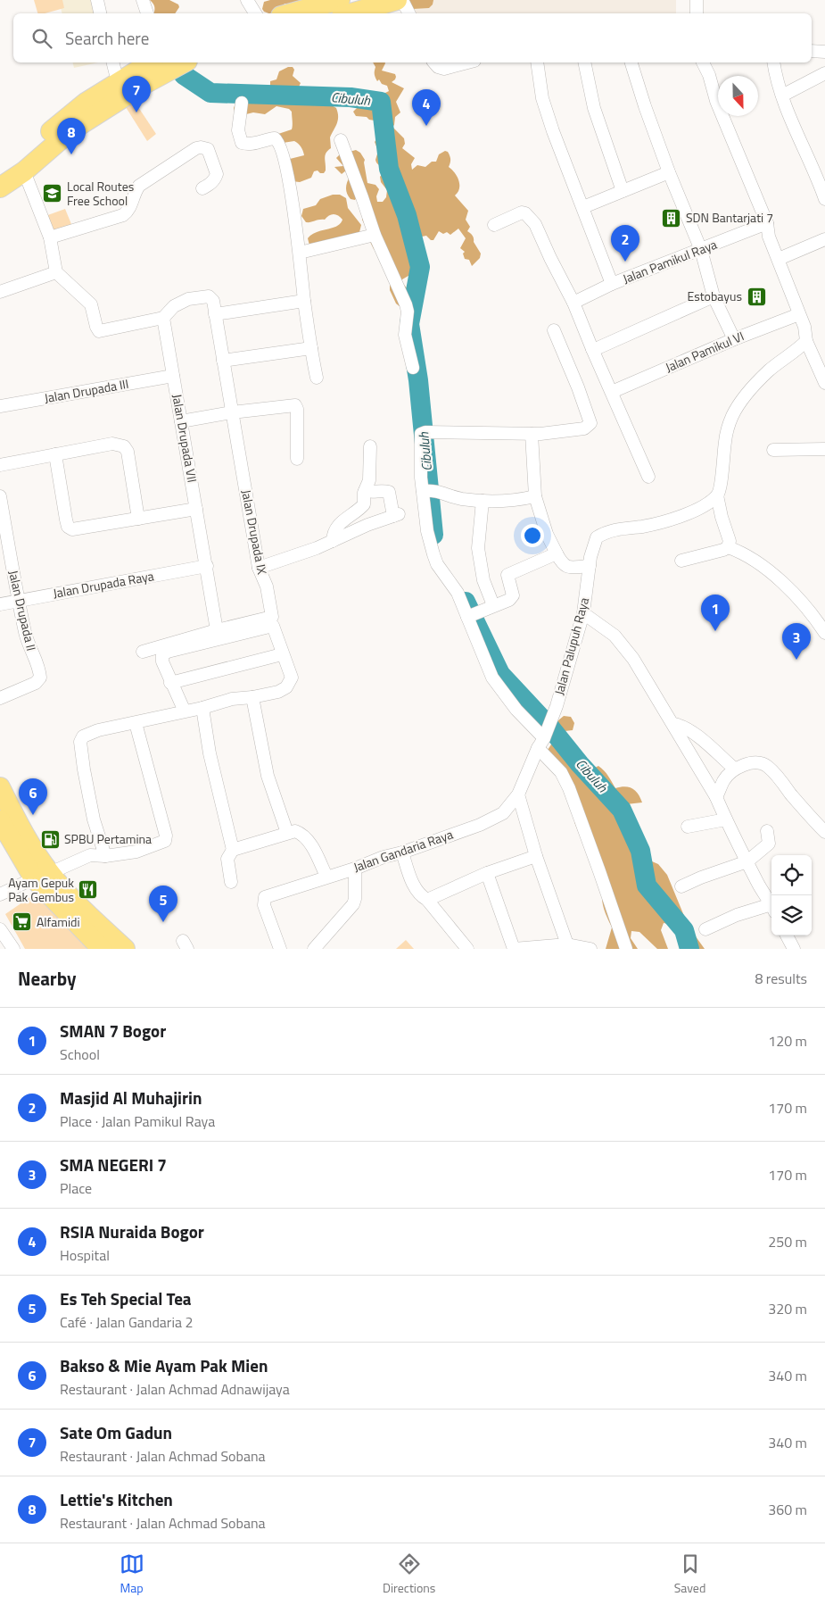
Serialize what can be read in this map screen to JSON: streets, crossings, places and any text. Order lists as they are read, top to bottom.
{
  "streets": {
    "street": [
      "Jalan Pamikul Raya",
      "Jalan Pamikul VI",
      "Jalan Drupada III",
      "Jalan Drupada VII",
      "Jalan Drupada IX",
      "Jalan Drupada Raya",
      "Jalan Drupada II",
      "Jalan Palupuh Raya",
      "Jalan Gandaria Raya"
    ]
  },
  "crossings": [
    ["Jalan Drupada III", "Jalan Drupada VII"],
    ["Jalan Drupada VII", "Jalan Drupada IX"],
    ["Jalan Drupada VII", "Jalan Drupada Raya"],
    ["Jalan Drupada Raya", "Jalan Drupada II"],
    ["Jalan Palupuh Raya", "Jalan Gandaria Raya"]
  ],
  "water": ["Cibuluh"],
  "places": {
    "school or university": ["Local Routes Free School"],
    "building": ["SDN Bantarjati 7", "Estobayus"],
    "fuel station": ["SPBU Pertamina"],
    "restaurant": ["Ayam Gepuk Pak Gembus"],
    "supermarket": ["Alfamidi"]
  },
  "north": "bottom",
  "page": {
    "search": "Search here",
    "pins": [
      "7",
      "4",
      "8",
      "2",
      "1",
      "3",
      "6",
      "5"
    ],
    "heading": ["Nearby", "8 results"],
    "list": [
      {
        "mark": "1",
        "name": "SMAN 7 Bogor",
        "note": "School",
        "value": "120 m"
      },
      {
        "mark": "2",
        "name": "Masjid Al Muhajirin",
        "note": "Place · Jalan Pamikul Raya",
        "value": "170 m"
      },
      {
        "mark": "3",
        "name": "SMA NEGERI 7",
        "note": "Place",
        "value": "170 m"
      },
      {
        "mark": "4",
        "name": "RSIA Nuraida Bogor",
        "note": "Hospital",
        "value": "250 m"
      },
      {
        "mark": "5",
        "name": "Es Teh Special Tea",
        "note": "Café · Jalan Gandaria 2",
        "value": "320 m"
      },
      {
        "mark": "6",
        "name": "Bakso & Mie Ayam Pak Mien",
        "note": "Restaurant · Jalan Achmad Adnawijaya",
        "value": "340 m"
      },
      {
        "mark": "7",
        "name": "Sate Om Gadun",
        "note": "Restaurant · Jalan Achmad Sobana",
        "value": "340 m"
      },
      {
        "mark": "8",
        "name": "Lettie's Kitchen",
        "note": "Restaurant · Jalan Achmad Sobana",
        "value": "360 m"
      }
    ],
    "nav": ["Map", "Directions", "Saved"]
  }
}
